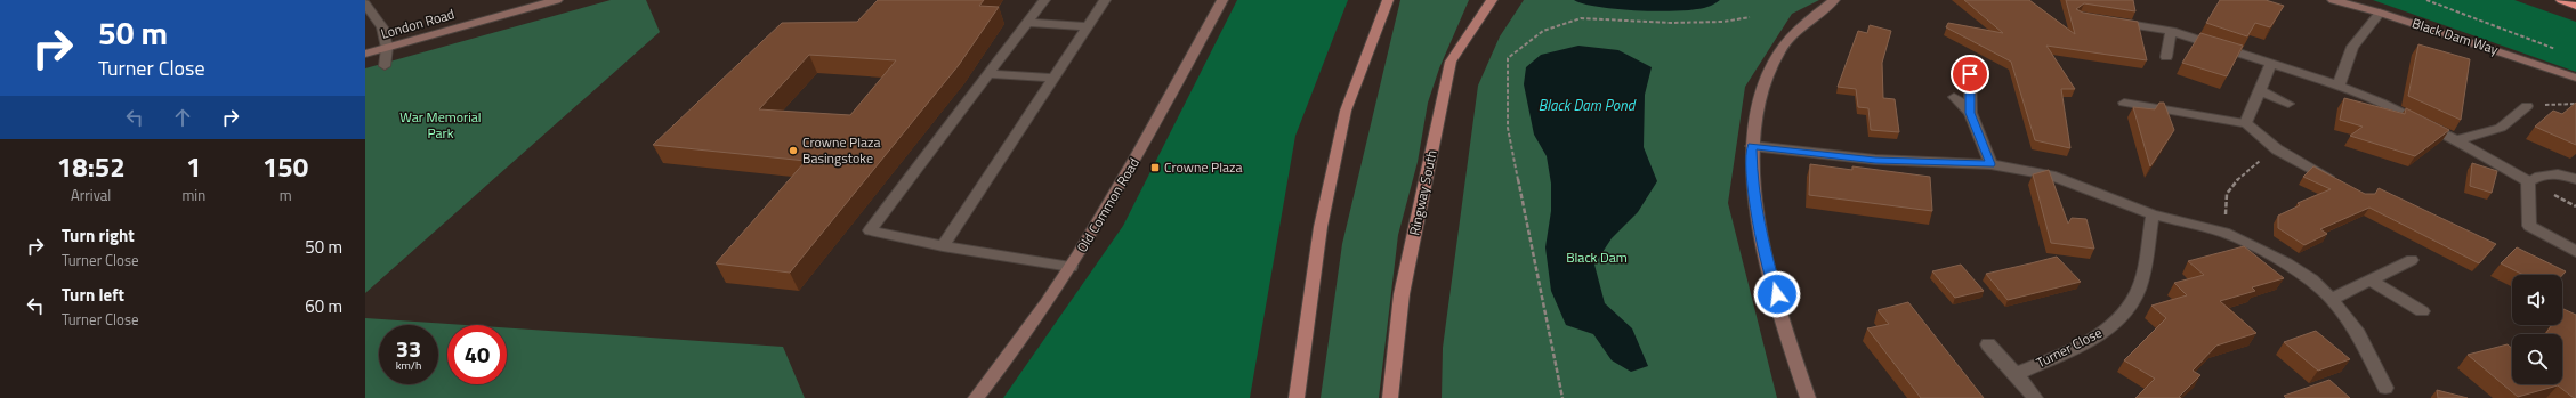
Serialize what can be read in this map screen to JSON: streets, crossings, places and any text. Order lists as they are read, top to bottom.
{
  "streets": {
    "main road": ["Ringway South"],
    "street": [
      "London Road",
      "Black Dam Way",
      "Old Common Road",
      "Turner Close"
    ]
  },
  "water": ["Black Dam Pond"],
  "parks": ["War Memorial Park", "Black Dam"],
  "places": {
    "other": ["Crowne Plaza Basingstoke"],
    "transit": ["Crowne Plaza"]
  },
  "page": {
    "turn": ["50 m", "Turner Close"],
    "eta": [
      "18:52",
      "Arrival",
      "1",
      "min",
      "150",
      "m"
    ],
    "list": [
      {
        "name": "Turn right",
        "note": "Turner Close",
        "value": "50 m"
      },
      {
        "name": "Turn left",
        "note": "Turner Close",
        "value": "60 m"
      }
    ],
    "speed": "33 km/h",
    "limit": "40"
  }
}
